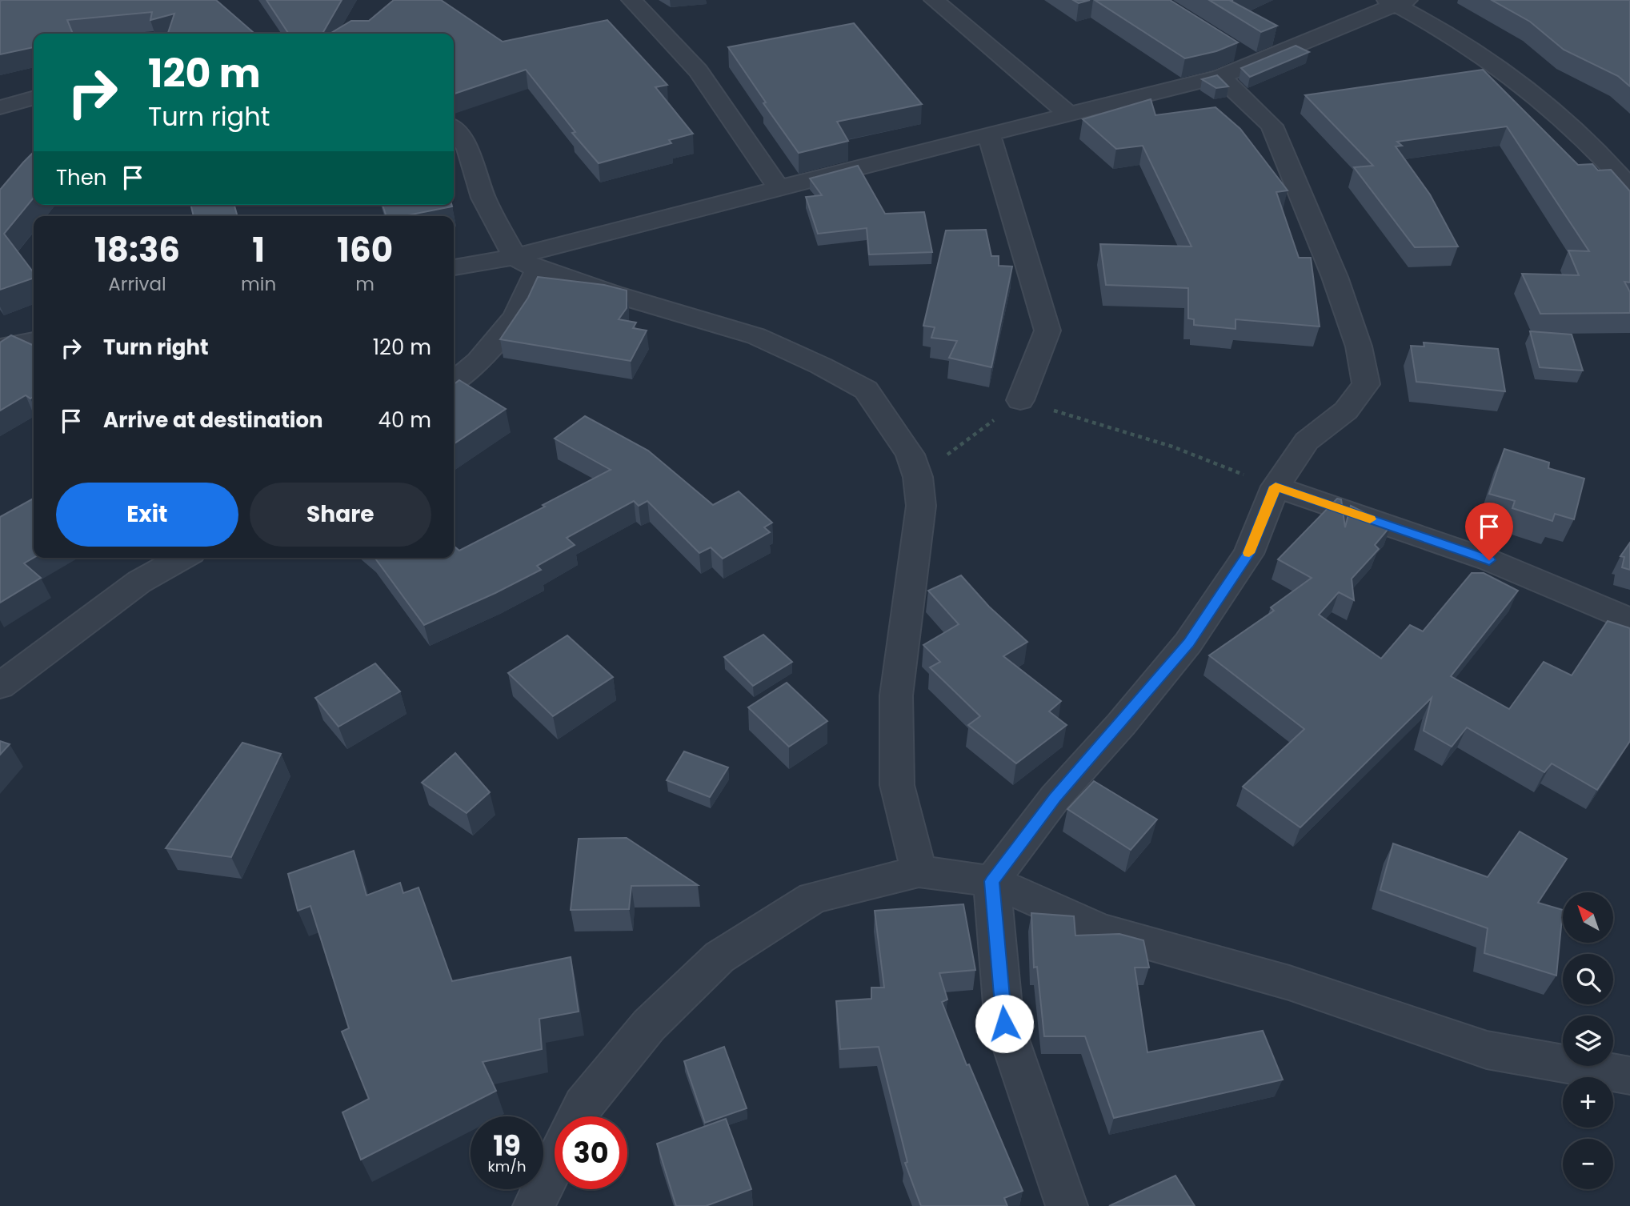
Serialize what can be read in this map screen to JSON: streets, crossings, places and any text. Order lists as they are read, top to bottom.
{
  "north": "top left",
  "page": {
    "turn": ["120 m", "Turn right"],
    "then": "Then",
    "eta": [
      "18:36",
      "Arrival",
      "1",
      "min",
      "160",
      "m"
    ],
    "list": [
      {
        "name": "Turn right",
        "value": "120 m"
      },
      {
        "name": "Arrive at destination",
        "value": "40 m"
      }
    ],
    "buttons": ["Exit", "Share"],
    "map_buttons": ["+", "−"],
    "speed": "19 km/h",
    "limit": "30"
  }
}
